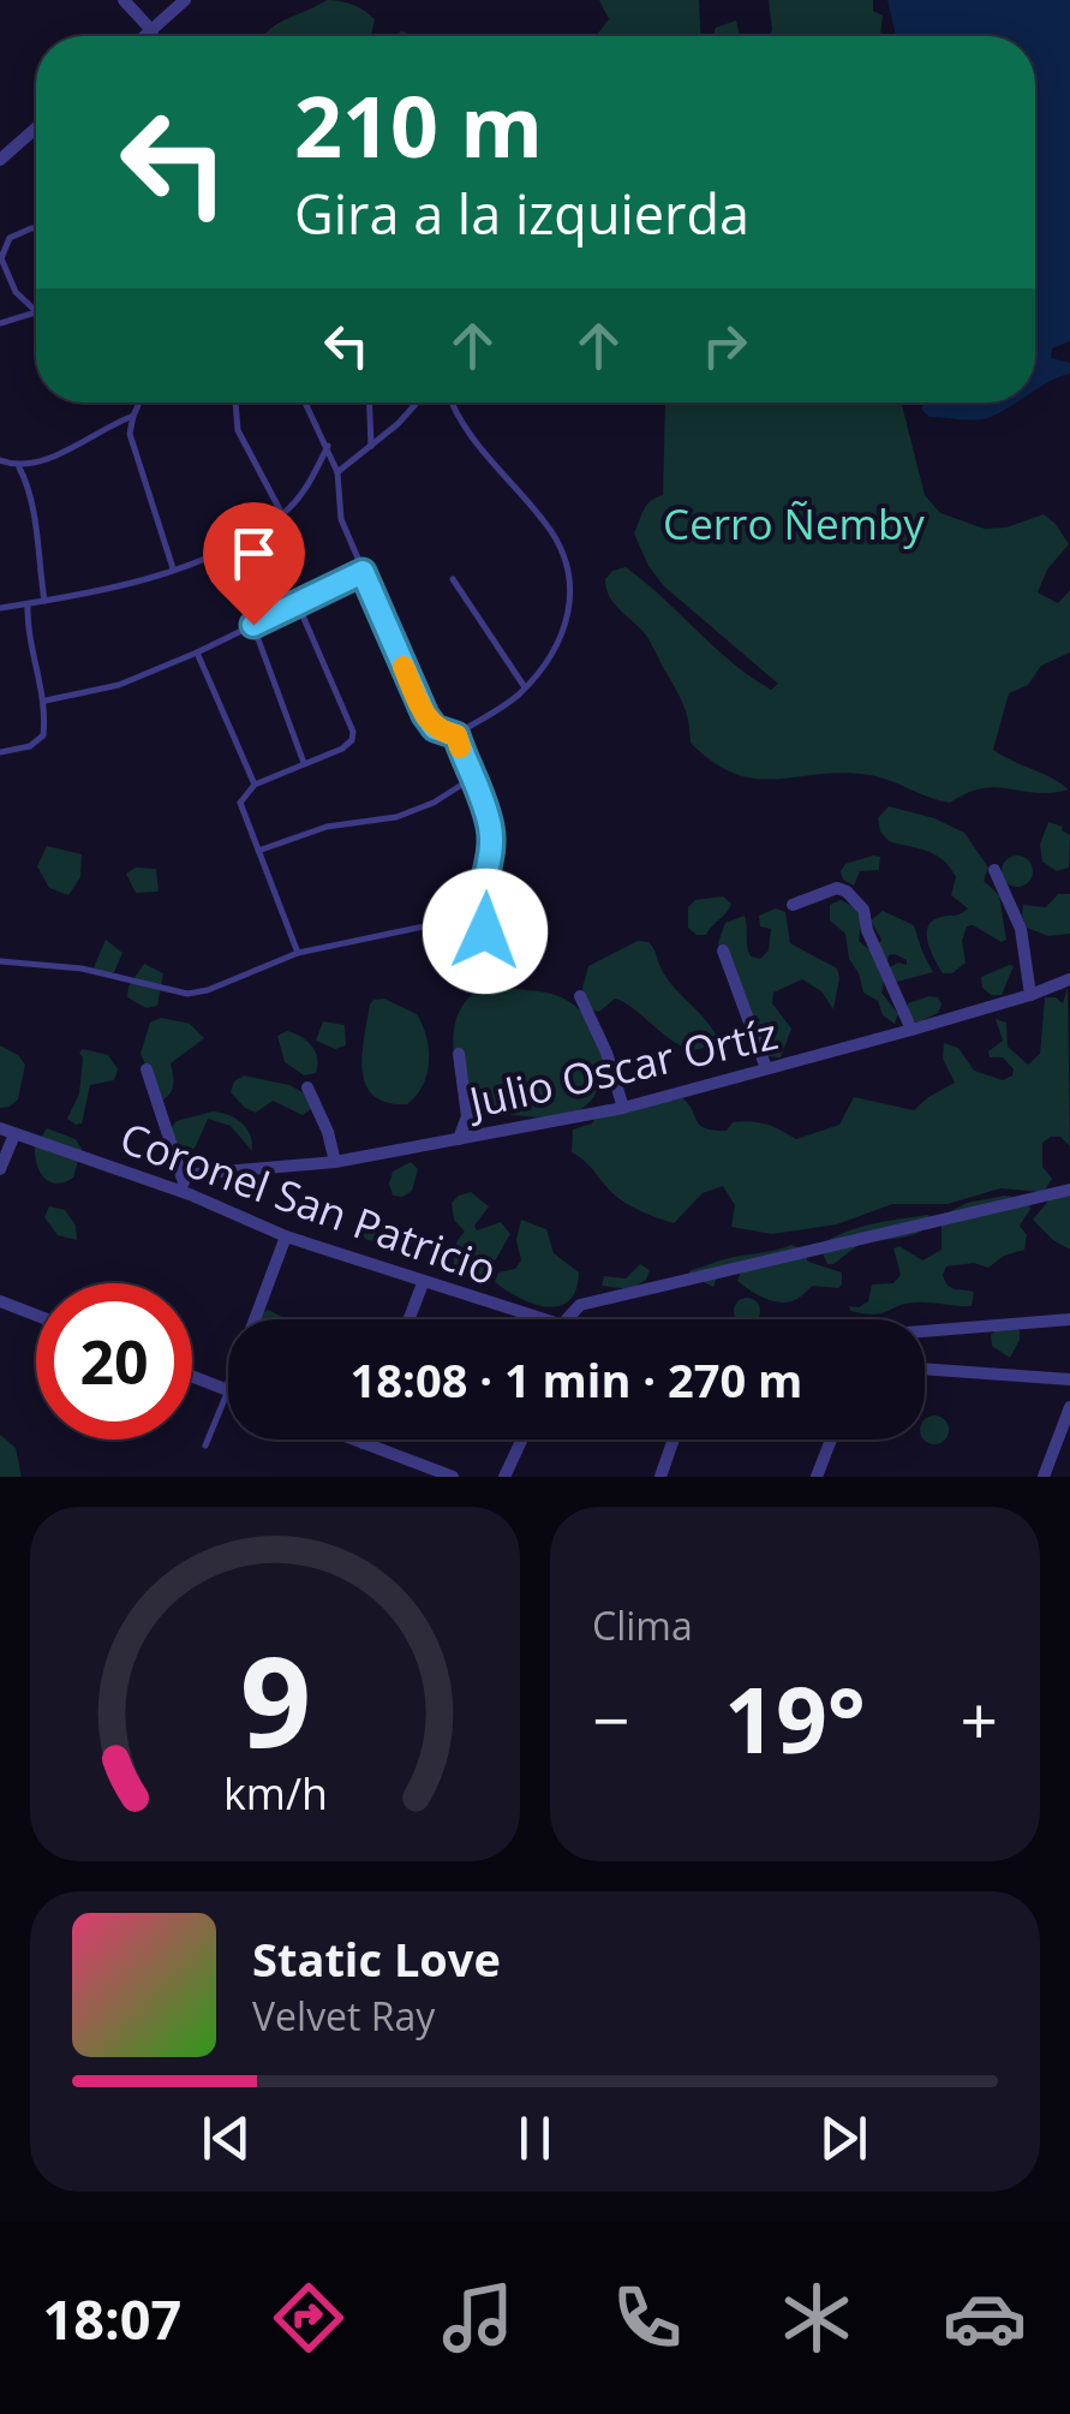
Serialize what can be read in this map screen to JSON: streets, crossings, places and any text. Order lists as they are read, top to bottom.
{
  "streets": {
    "street": ["Julio Oscar Ortíz", "Coronel San Patricio"]
  },
  "parks": ["Cerro Ñemby"],
  "page": {
    "turn": ["210 m", "Gira a la izquierda"],
    "limit": "20",
    "trip": "18:08 · 1 min · 270 m",
    "tile": "Clima",
    "heat": ["−", "19°", "+"],
    "song": ["Static Love", "Velvet Ray"],
    "tabs": "18:07",
    "gauge": ["9", "km/h"]
  }
}
